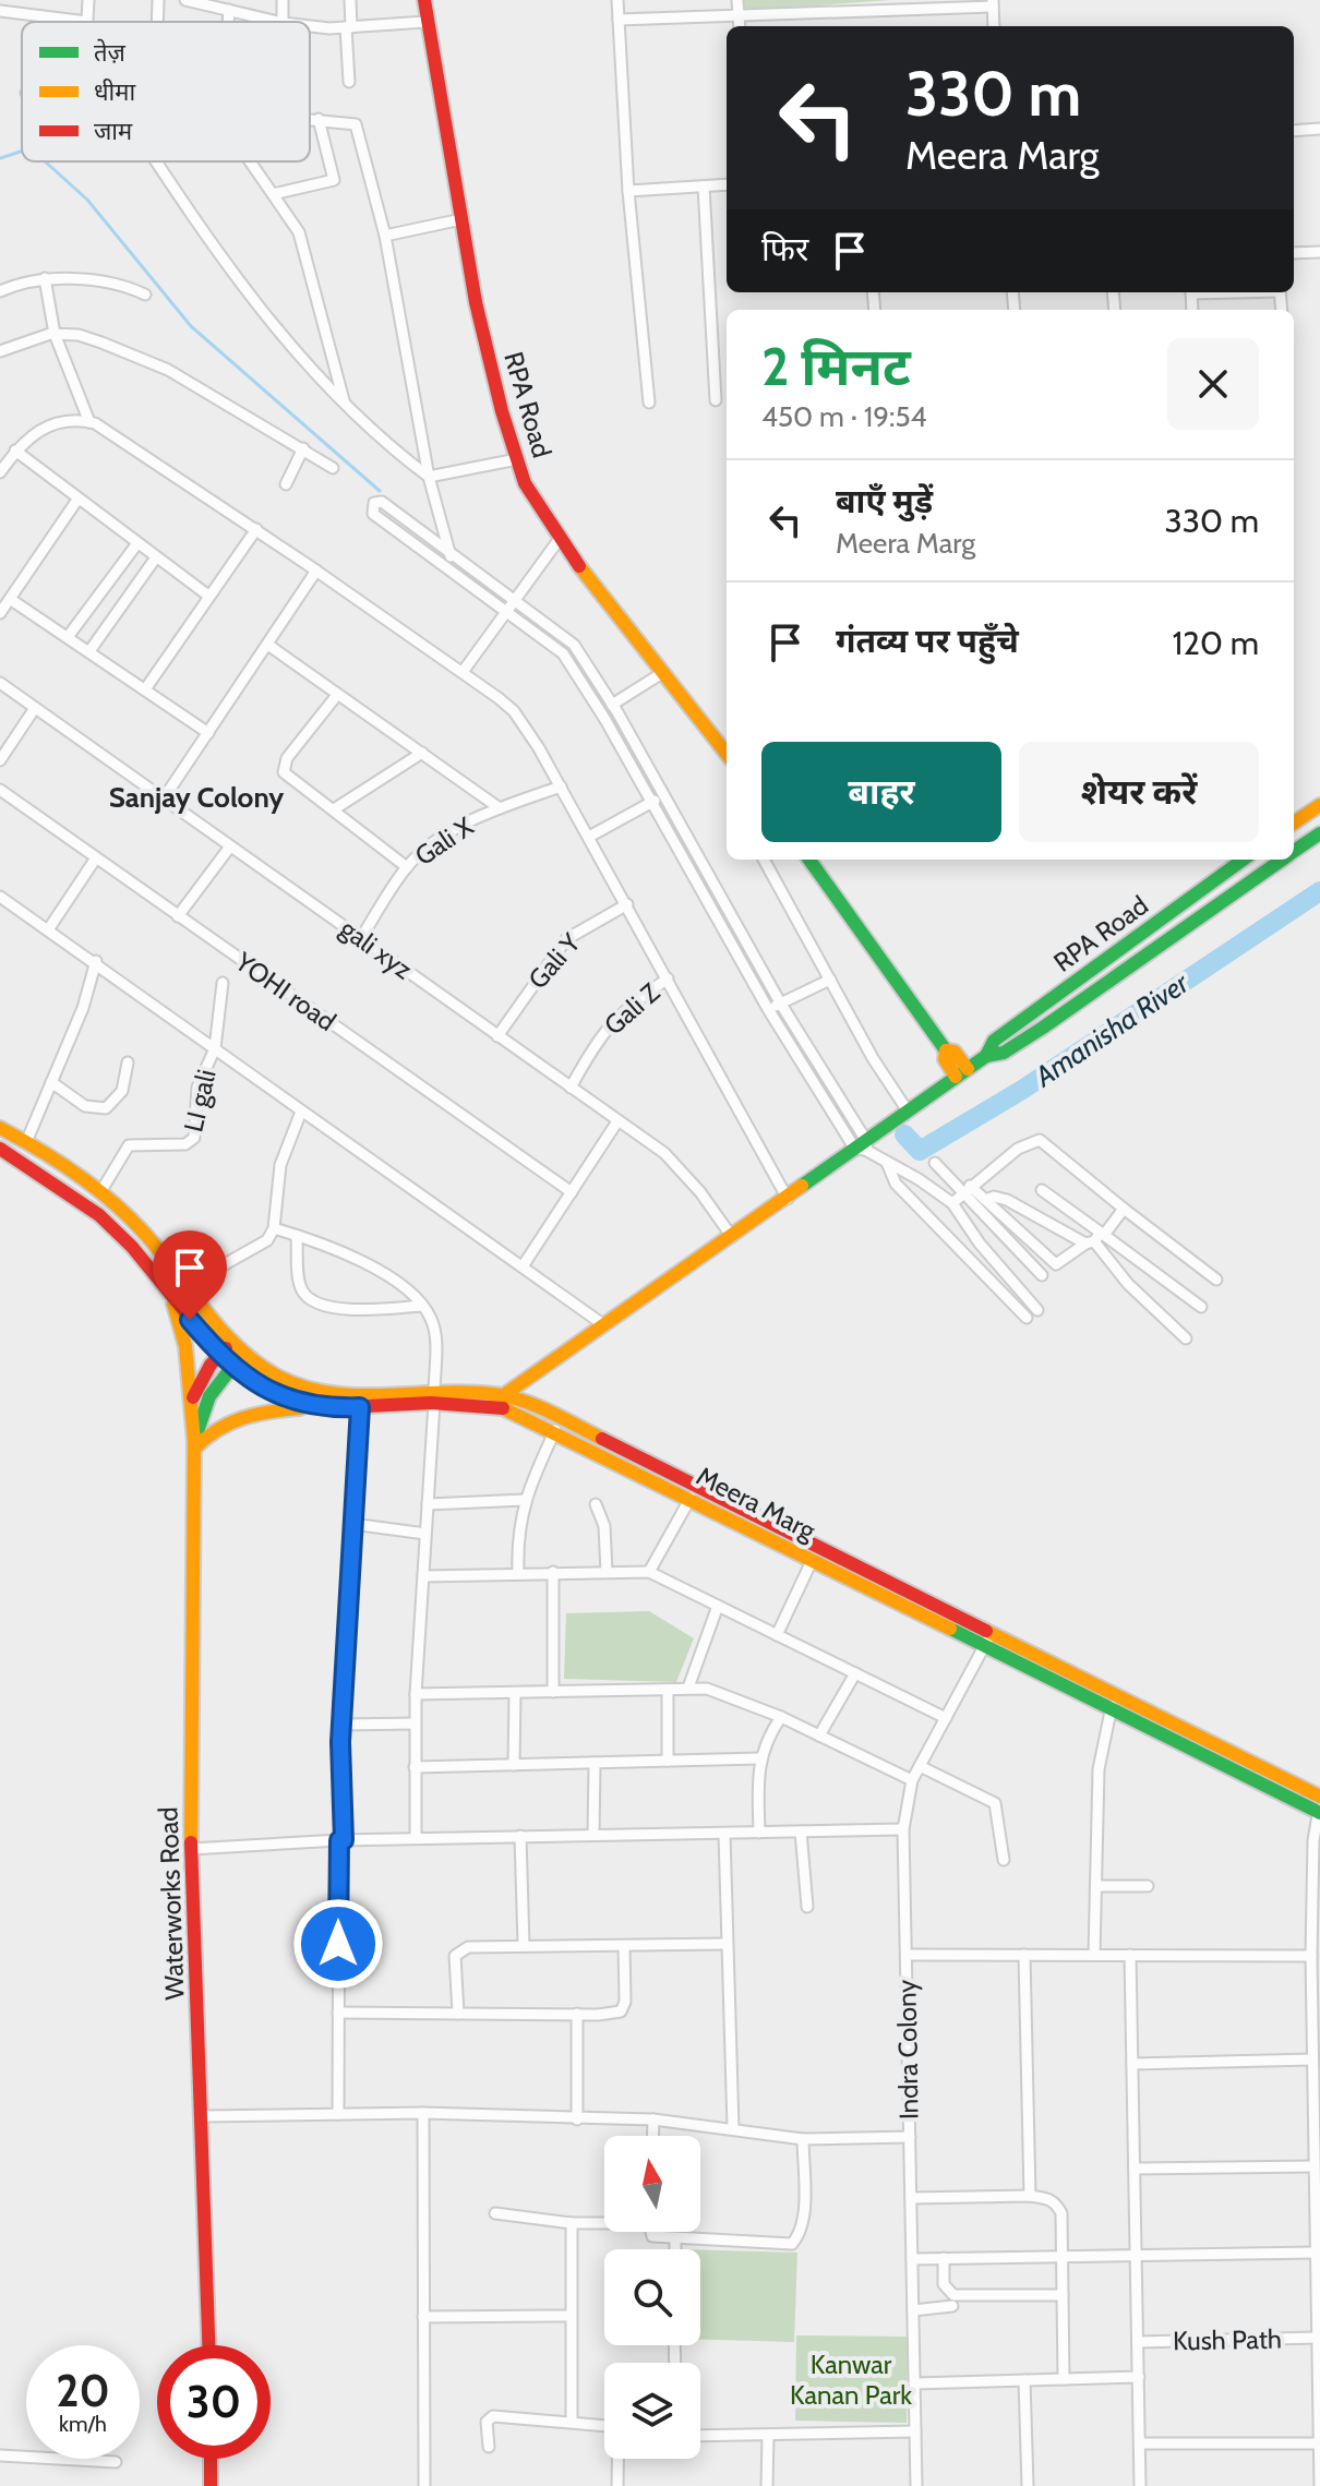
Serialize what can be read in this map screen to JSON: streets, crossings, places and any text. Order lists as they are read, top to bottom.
{
  "streets": {
    "main road": ["RPA Road", "Meera Marg", "Waterworks Road"],
    "street": [
      "Gali X",
      "gali xyz",
      "Gali Y",
      "YOHI road",
      "Gali Z",
      "LI gali",
      "Indra Colony",
      "Kush Path"
    ]
  },
  "crossings": [
    ["Gali X", "gali xyz"],
    ["gali xyz", "Gali Y"],
    ["gali xyz", "Gali Z"],
    ["LI gali", "Meera Marg"],
    ["Meera Marg", "Indra Colony"]
  ],
  "districts": ["Sanjay Colony"],
  "water": ["Amanisha River"],
  "parks": ["Kanwar Kanan Park"],
  "legend": ["तेज़", "धीमा", "जाम"],
  "north": "top",
  "page": {
    "turn": ["330 m", "Meera Marg"],
    "then": "फिर",
    "heading": ["2 मिनट", "450 m · 19:54"],
    "list": [
      {
        "name": "बाएँ मुड़ें",
        "note": "Meera Marg",
        "value": "330 m"
      },
      {
        "name": "गंतव्य पर पहुँचे",
        "value": "120 m"
      }
    ],
    "buttons": ["बाहर", "शेयर करें"],
    "speed": "20 km/h",
    "limit": "30"
  }
}
